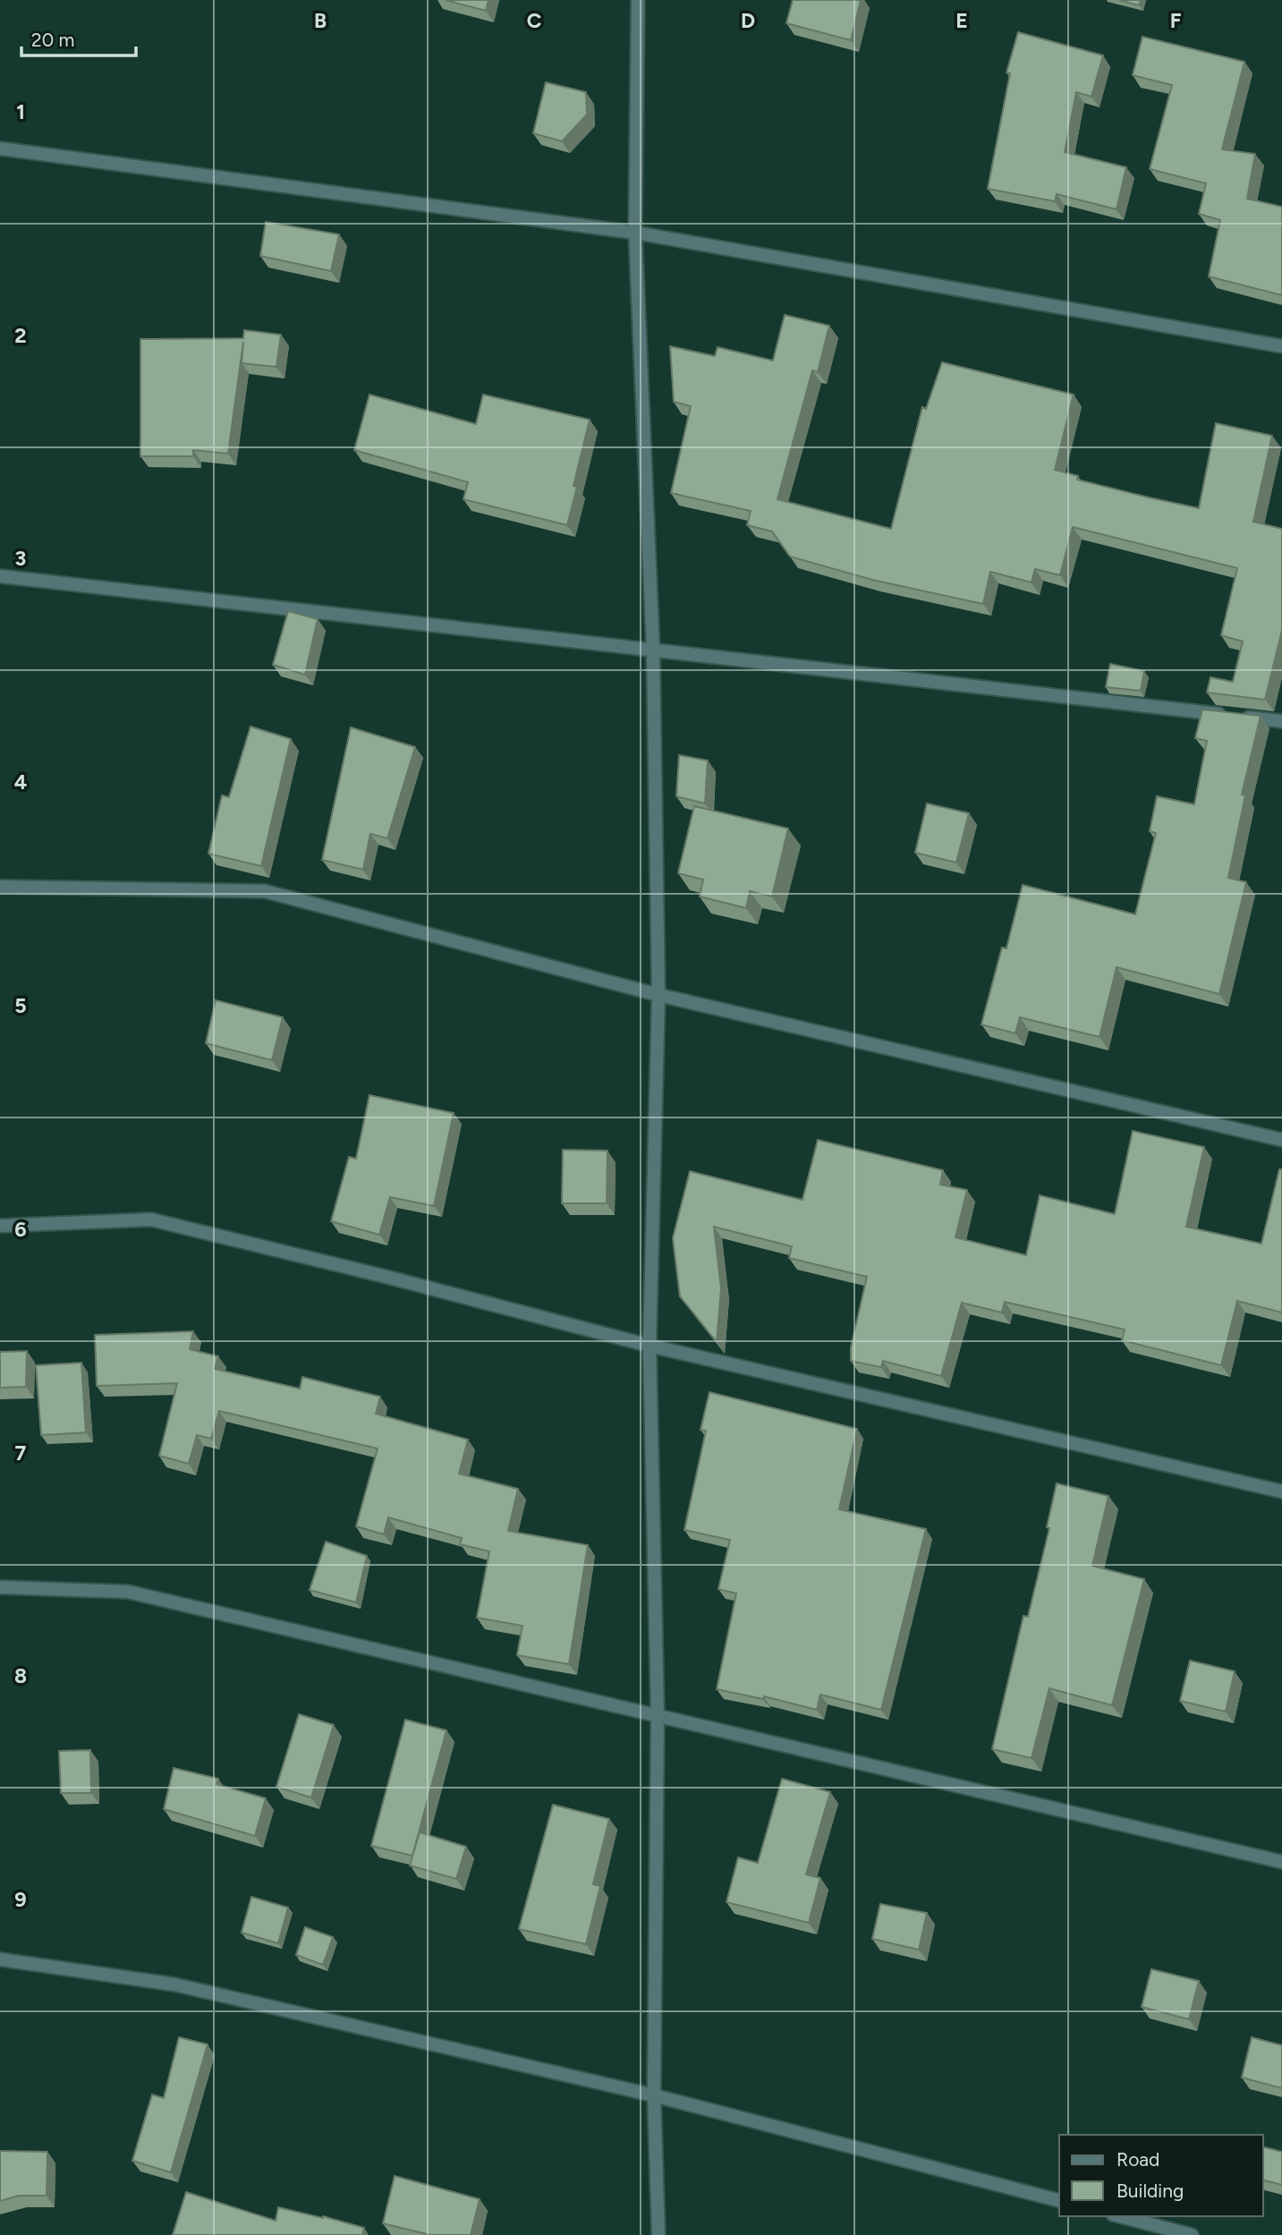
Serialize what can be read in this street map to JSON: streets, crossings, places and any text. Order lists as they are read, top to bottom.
{
  "legend": ["Road", "Building"],
  "scale_bar": "20 m",
  "grid": {
    "columns": [
      "B",
      "C",
      "D",
      "E",
      "F"
    ],
    "rows": [
      "1",
      "2",
      "3",
      "4",
      "5",
      "6",
      "7",
      "8",
      "9"
    ]
  }
}
